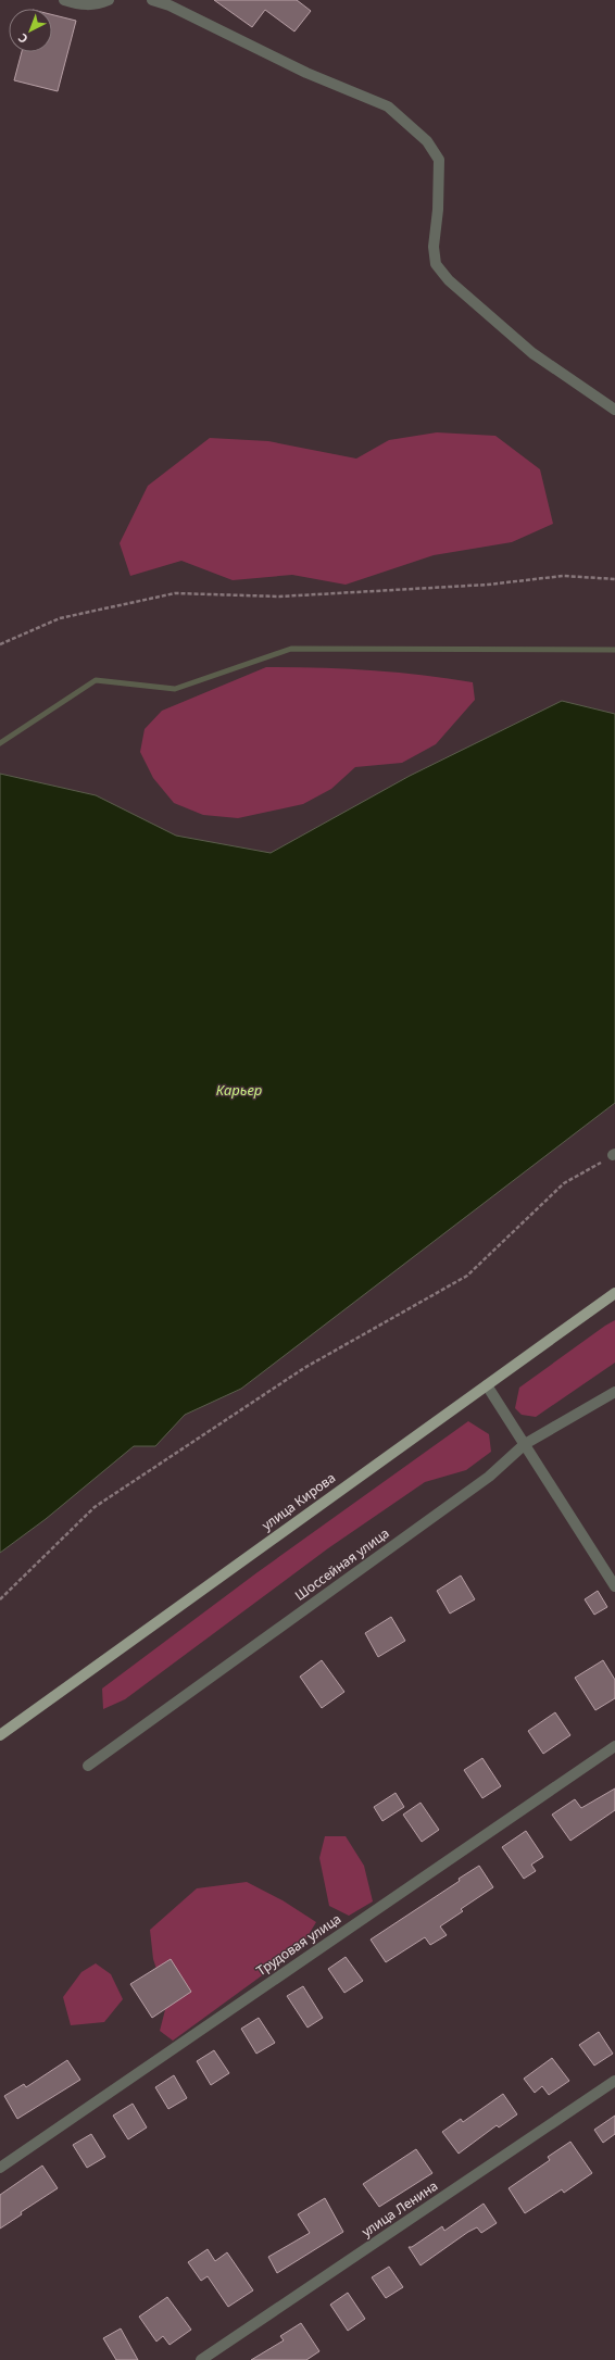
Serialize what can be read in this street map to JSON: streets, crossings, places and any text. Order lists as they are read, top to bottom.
{
  "streets": {
    "main road": ["улица Кирова"],
    "street": ["Шоссейная улица", "Трудовая улица", "улица Ленина"]
  },
  "water": ["Карьер"],
  "north": "bottom left"
}
